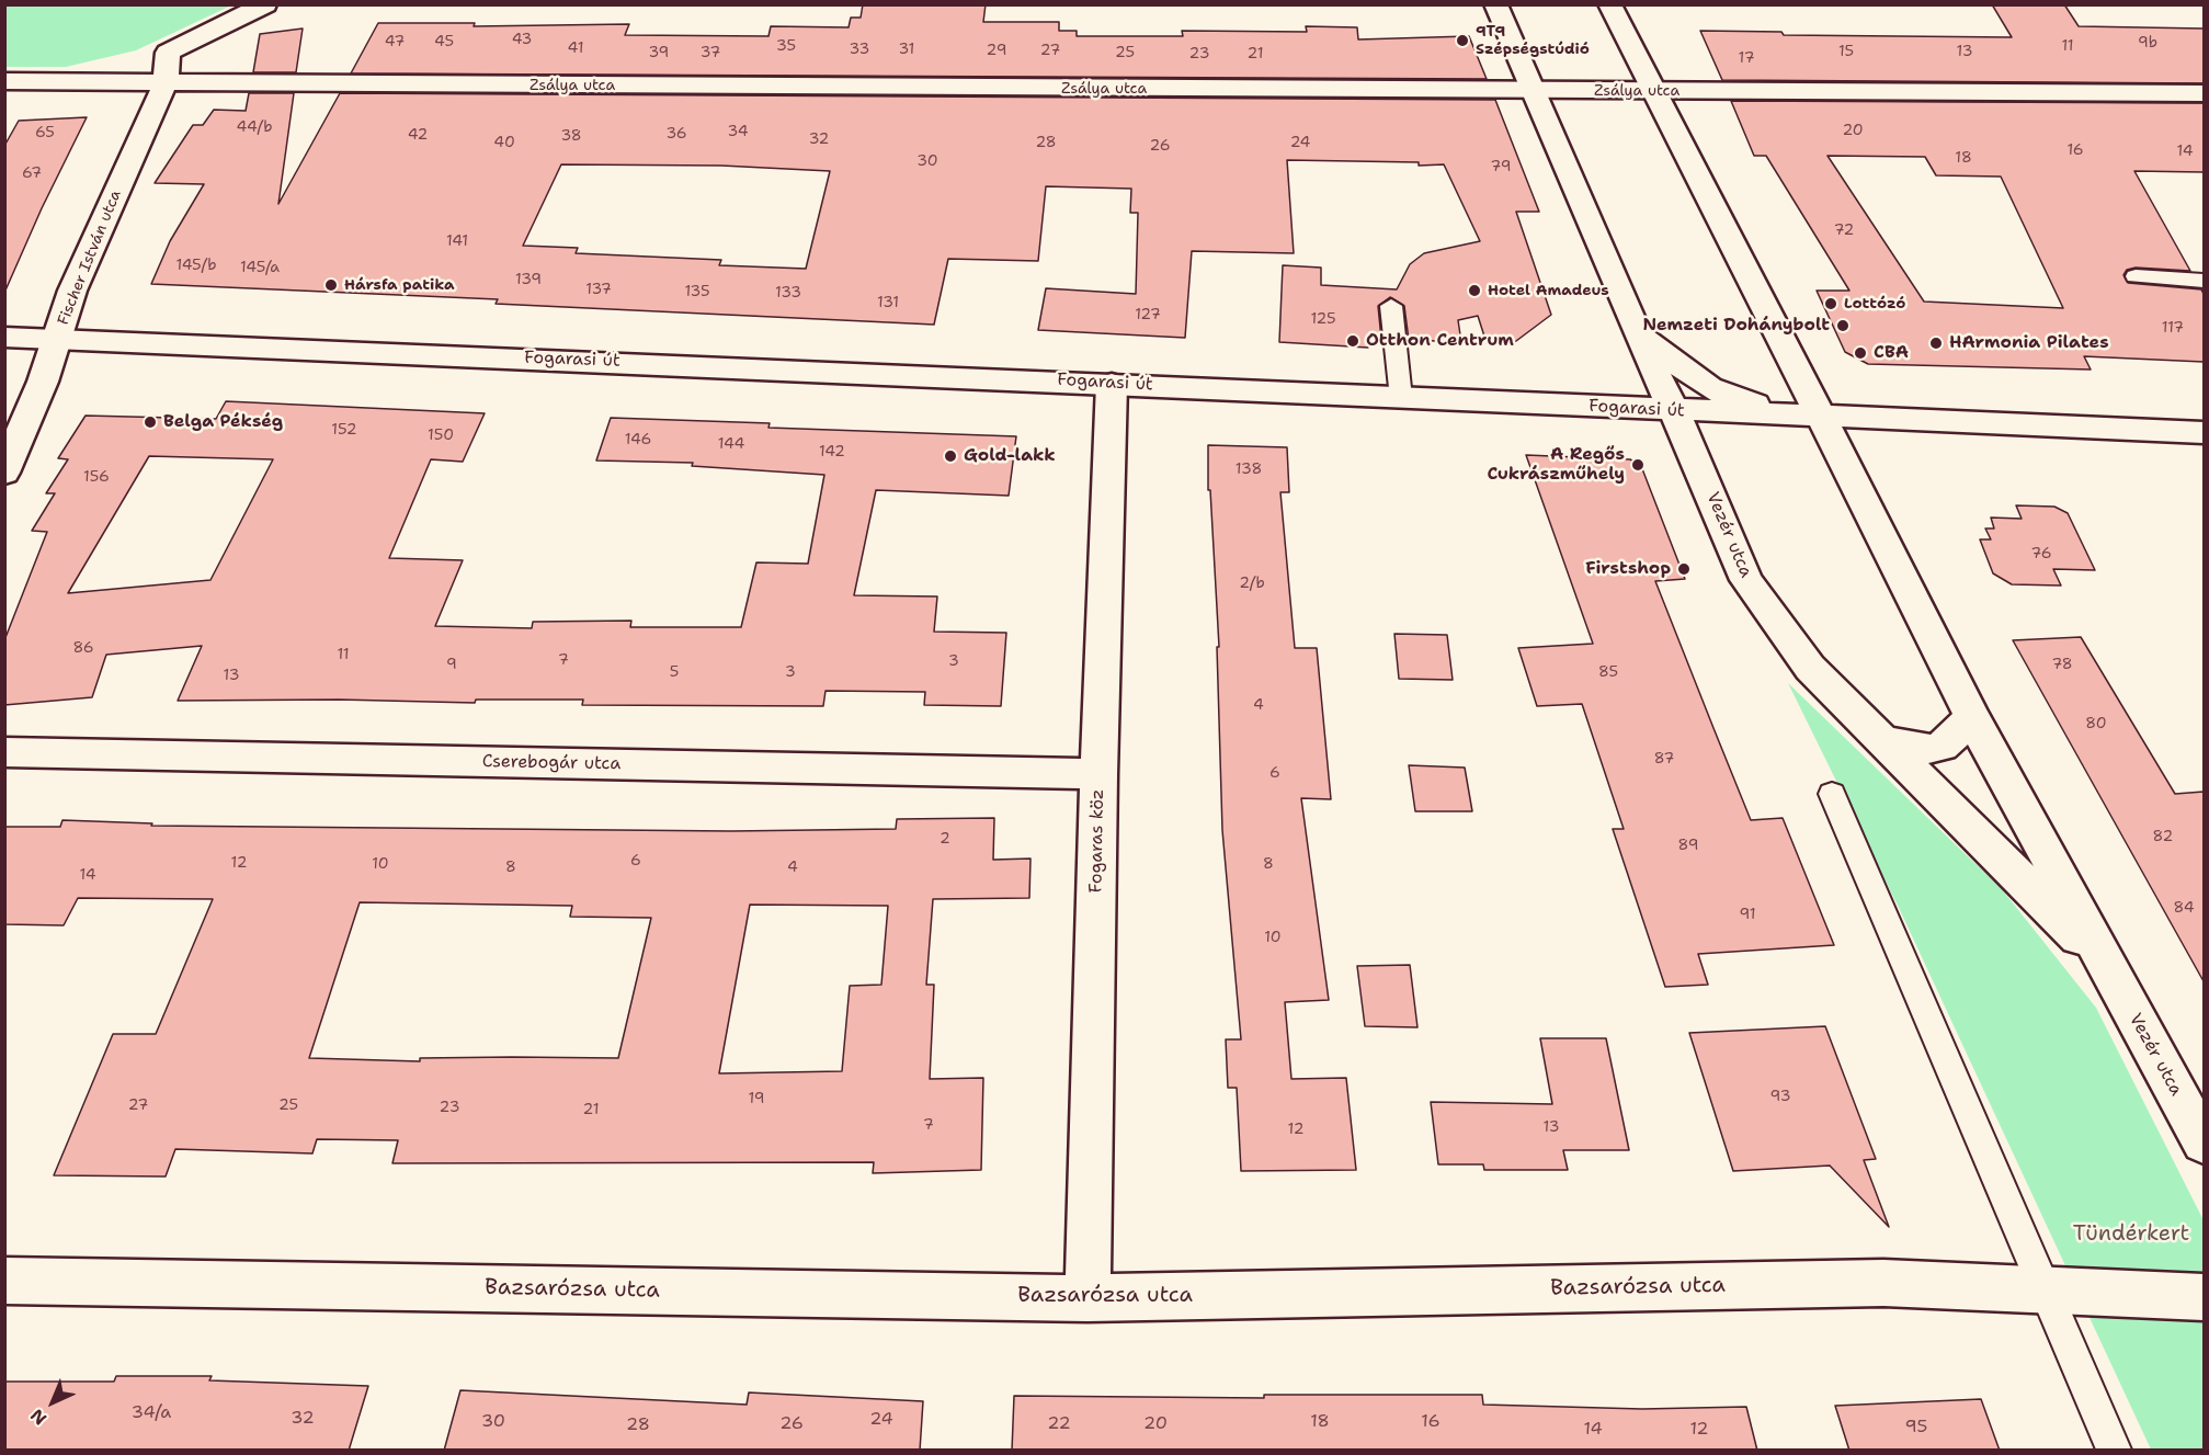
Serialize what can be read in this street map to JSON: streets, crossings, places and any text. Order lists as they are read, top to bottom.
{
  "streets": {
    "street": [
      "Zsálya utca",
      "Fischer István utca",
      "Fogarasi út",
      "Vezér utca",
      "Cserebogár utca",
      "Fogaras köz",
      "Bazsarózsa utca"
    ]
  },
  "crossings": [
    ["Zsálya utca", "Fischer István utca"],
    ["Zsálya utca", "Vezér utca"],
    ["Fischer István utca", "Fogarasi út"],
    ["Fogarasi út", "Vezér utca"],
    ["Fogarasi út", "Fogaras köz"],
    ["Cserebogár utca", "Fogaras köz"],
    ["Fogaras köz", "Bazsarózsa utca"]
  ],
  "parks": ["Tündérkert"],
  "places": [
    "9T9 Szépségstúdió",
    "Hársfa patika",
    "Hotel Amadeus",
    "Lottózó",
    "Nemzeti Dohánybolt",
    "Otthon Centrum",
    "HArmonia Pilates",
    "CBA",
    "Belga Pékség",
    "Gold-lakk",
    "A Regős Cukrászműhely",
    "Firstshop"
  ],
  "house_numbers": [
    "43",
    "47",
    "45",
    "9b",
    "35",
    "11",
    "41",
    "33",
    "31",
    "29",
    "27",
    "15",
    "13",
    "39",
    "37",
    "25",
    "23",
    "21",
    "17",
    "44/b",
    "20",
    "34",
    "65",
    "36",
    "42",
    "38",
    "32",
    "40",
    "28",
    "24",
    "26",
    "16",
    "14",
    "18",
    "30",
    "79",
    "67",
    "72",
    "141",
    "145/b",
    "145/a",
    "139",
    "137",
    "135",
    "133",
    "131",
    "127",
    "125",
    "117",
    "152",
    "150",
    "146",
    "144",
    "142",
    "138",
    "156",
    "76",
    "2/b",
    "86",
    "11",
    "7",
    "3",
    "9",
    "78",
    "5",
    "3",
    "85",
    "13",
    "4",
    "80",
    "87",
    "6",
    "82",
    "2",
    "89",
    "6",
    "12",
    "10",
    "8",
    "8",
    "4",
    "14",
    "84",
    "91",
    "10",
    "93",
    "19",
    "27",
    "25",
    "23",
    "21",
    "7",
    "13",
    "12",
    "34/a",
    "32",
    "24",
    "30",
    "18",
    "16",
    "26",
    "22",
    "20",
    "28",
    "95",
    "14",
    "12"
  ],
  "north": "bottom left"
}
